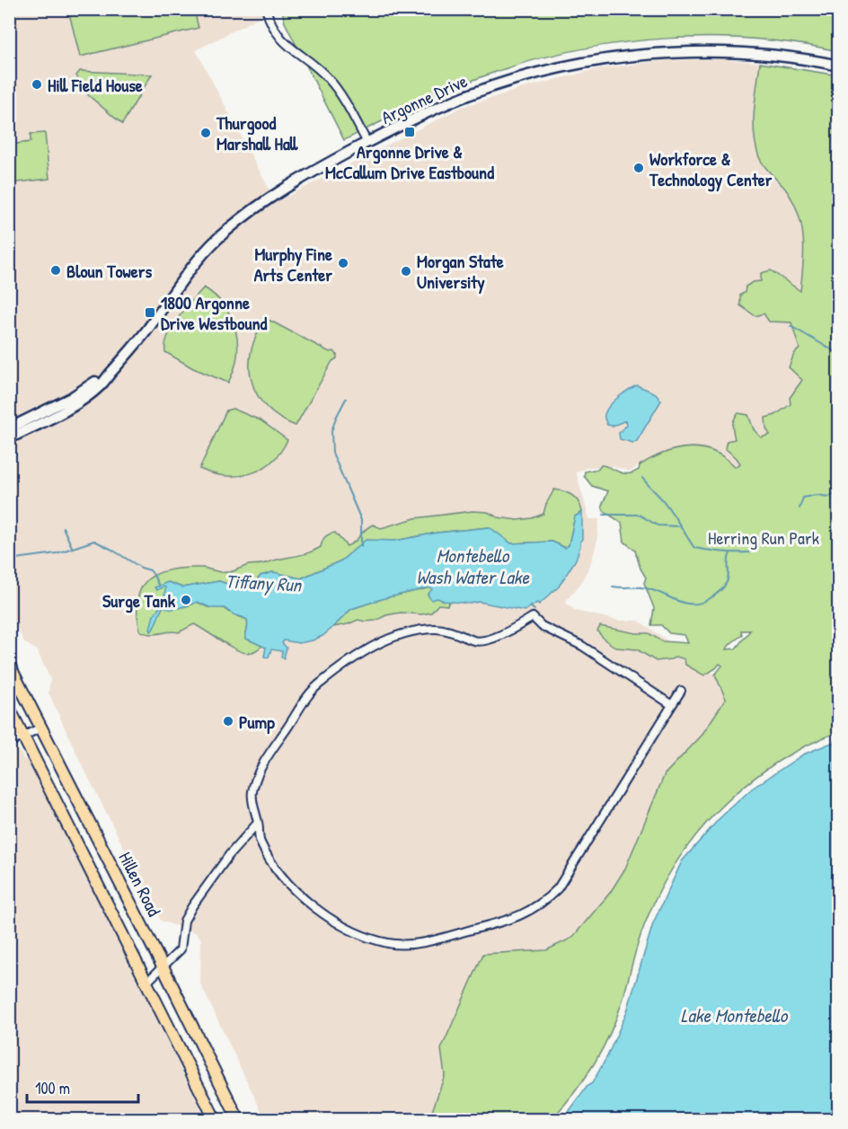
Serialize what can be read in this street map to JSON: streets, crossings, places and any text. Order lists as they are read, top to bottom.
{
  "streets": {
    "main road": ["Argonne Drive", "Hillen Road"]
  },
  "water": ["Montebello Wash Water Lake", "Tiffany Run", "Lake Montebello"],
  "parks": ["Herring Run Park"],
  "places": {
    "other": [
      "Hill Field House",
      "Thurgood Marshall Hall",
      "Workforce & Technology Center",
      "Murphy Fine Arts Center",
      "Bloun Towers",
      "Morgan State University",
      "Surge Tank",
      "Pump"
    ],
    "transit": ["Argonne Drive & McCallum Drive Eastbound", "1800 Argonne Drive Westbound"]
  },
  "scale_bar": "100 m"
}
